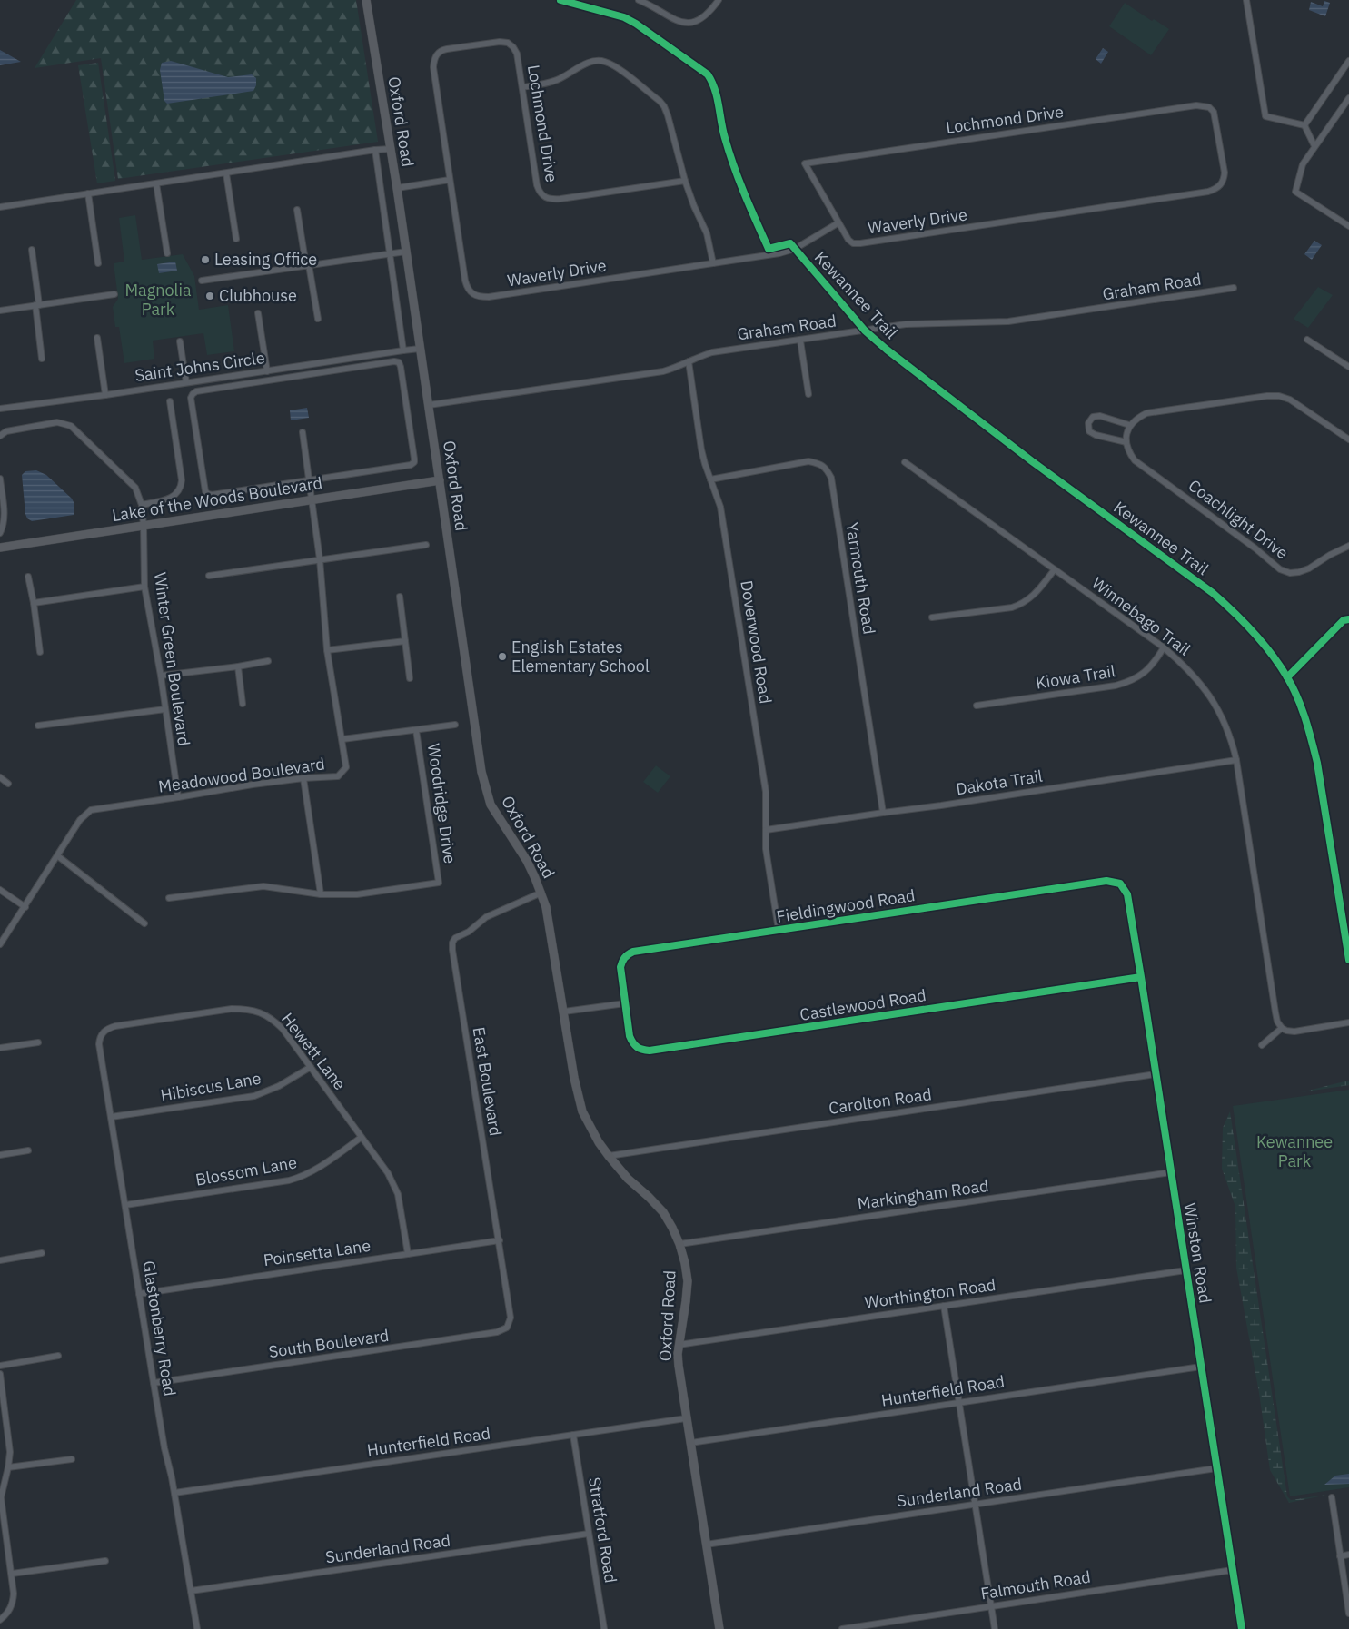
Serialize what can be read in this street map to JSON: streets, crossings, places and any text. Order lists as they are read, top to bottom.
{
  "streets": {
    "street": [
      "Lochmond Drive",
      "Oxford Road",
      "Waverly Drive",
      "Graham Road",
      "Saint Johns Circle",
      "Lake of the Woods Boulevard",
      "Coachlight Drive",
      "Yarmouth Road",
      "Winnebago Trail",
      "Doverwood Road",
      "Winter Green Boulevard",
      "Kiowa Trail",
      "Meadowood Boulevard",
      "Dakota Trail",
      "Woodridge Drive",
      "Fieldingwood Road",
      "Castlewood Road",
      "Hewett Lane",
      "East Boulevard",
      "Hibiscus Lane",
      "Carolton Road",
      "Blossom Lane",
      "Markingham Road",
      "Poinsetta Lane",
      "Winston Road",
      "Worthington Road",
      "Glastonberry Road",
      "South Boulevard",
      "Hunterfield Road",
      "Sunderland Road",
      "Stratford Road",
      "Falmouth Road"
    ],
    "cycle path": ["Kewannee Trail"]
  },
  "crossings": [
    ["Lochmond Drive", "Waverly Drive"],
    ["Oxford Road", "Graham Road"],
    ["Oxford Road", "Saint Johns Circle"],
    ["Oxford Road", "Lake of the Woods Boulevard"],
    ["Oxford Road", "East Boulevard"],
    ["Oxford Road", "Carolton Road"],
    ["Oxford Road", "Markingham Road"],
    ["Oxford Road", "Worthington Road"],
    ["Oxford Road", "Hunterfield Road"],
    ["Oxford Road", "Sunderland Road"],
    ["Graham Road", "Doverwood Road"],
    ["Lake of the Woods Boulevard", "Winter Green Boulevard"],
    ["Lake of the Woods Boulevard", "Meadowood Boulevard"],
    ["Yarmouth Road", "Doverwood Road"],
    ["Yarmouth Road", "Dakota Trail"],
    ["Winnebago Trail", "Kiowa Trail"],
    ["Winnebago Trail", "Dakota Trail"],
    ["Doverwood Road", "Dakota Trail"],
    ["Doverwood Road", "Fieldingwood Road"],
    ["Winter Green Boulevard", "Meadowood Boulevard"],
    ["Fieldingwood Road", "Castlewood Road"],
    ["Fieldingwood Road", "Winston Road"],
    ["Castlewood Road", "Winston Road"],
    ["Hewett Lane", "Hibiscus Lane"],
    ["Hewett Lane", "Blossom Lane"],
    ["Hewett Lane", "Poinsetta Lane"],
    ["Hewett Lane", "Glastonberry Road"],
    ["East Boulevard", "Poinsetta Lane"],
    ["East Boulevard", "South Boulevard"],
    ["Hibiscus Lane", "Glastonberry Road"],
    ["Carolton Road", "Winston Road"],
    ["Blossom Lane", "Glastonberry Road"],
    ["Markingham Road", "Winston Road"],
    ["Poinsetta Lane", "Glastonberry Road"],
    ["Winston Road", "Worthington Road"],
    ["Winston Road", "Hunterfield Road"],
    ["Winston Road", "Sunderland Road"],
    ["Winston Road", "Falmouth Road"],
    ["Glastonberry Road", "South Boulevard"],
    ["Glastonberry Road", "Hunterfield Road"],
    ["Glastonberry Road", "Sunderland Road"],
    ["Hunterfield Road", "Stratford Road"],
    ["Sunderland Road", "Stratford Road"]
  ],
  "parks": ["Magnolia Park", "Kewannee Park"],
  "places": ["Leasing Office", "Clubhouse", "English Estates Elementary School"]
}
